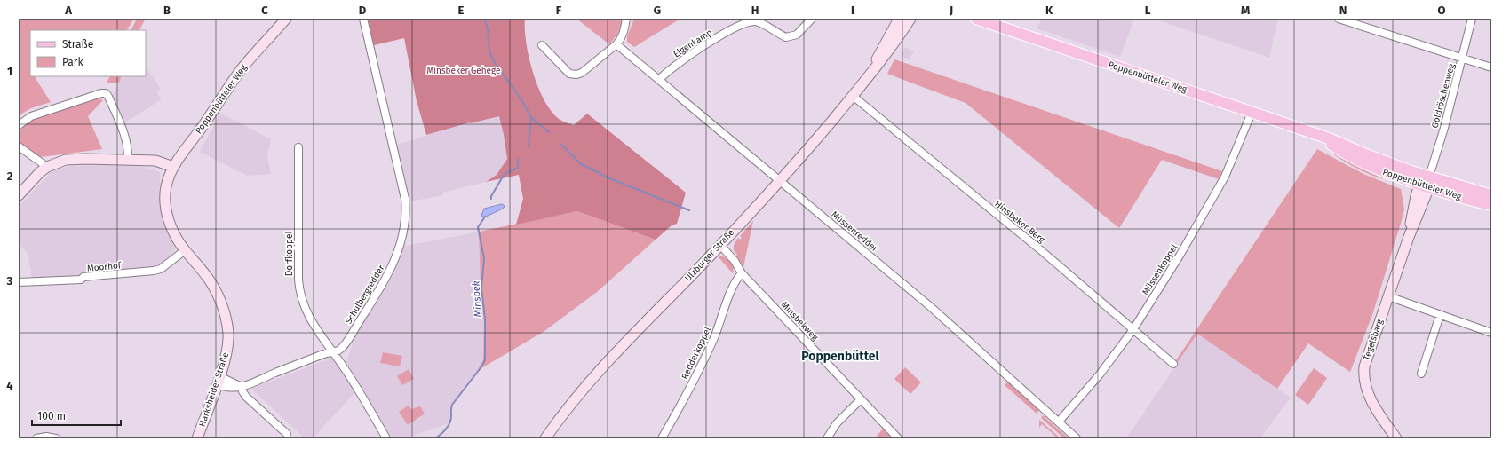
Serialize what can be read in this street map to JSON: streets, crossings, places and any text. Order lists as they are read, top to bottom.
{
  "streets": {
    "main road": [
      "Poppenbütteler Weg",
      "Ulzburger Straße",
      "Tegelsbarg",
      "Harksheider Straße"
    ],
    "street": [
      "Elgenkamp",
      "Goldröschenweg",
      "Hinsbeker Berg",
      "Müssenredder",
      "Dorfkoppel",
      "Moorhof",
      "Müssenkoppel",
      "Schulbergredder",
      "Minsbekweg",
      "Redderkoppel"
    ]
  },
  "crossings": [
    ["Elgenkamp", "Müssenredder"],
    ["Poppenbütteler Weg", "Goldröschenweg"],
    ["Poppenbütteler Weg", "Müssenkoppel"],
    ["Poppenbütteler Weg", "Tegelsbarg"],
    ["Poppenbütteler Weg", "Harksheider Straße"],
    ["Hinsbeker Berg", "Ulzburger Straße"],
    ["Hinsbeker Berg", "Müssenkoppel"],
    ["Müssenredder", "Ulzburger Straße"],
    ["Müssenredder", "Müssenkoppel"],
    ["Dorfkoppel", "Schulbergredder"],
    ["Ulzburger Straße", "Minsbekweg"],
    ["Moorhof", "Harksheider Straße"],
    ["Schulbergredder", "Harksheider Straße"],
    ["Minsbekweg", "Redderkoppel"]
  ],
  "districts": ["Poppenbüttel"],
  "water": ["Minsbek"],
  "parks": ["Minsbeker Gehege"],
  "legend": ["Straße", "Park"],
  "scale_bar": "100 m",
  "grid": {
    "columns": [
      "A",
      "B",
      "C",
      "D",
      "E",
      "F",
      "G",
      "H",
      "I",
      "J",
      "K",
      "L",
      "M",
      "N",
      "O"
    ],
    "rows": [
      "1",
      "2",
      "3",
      "4"
    ]
  }
}
